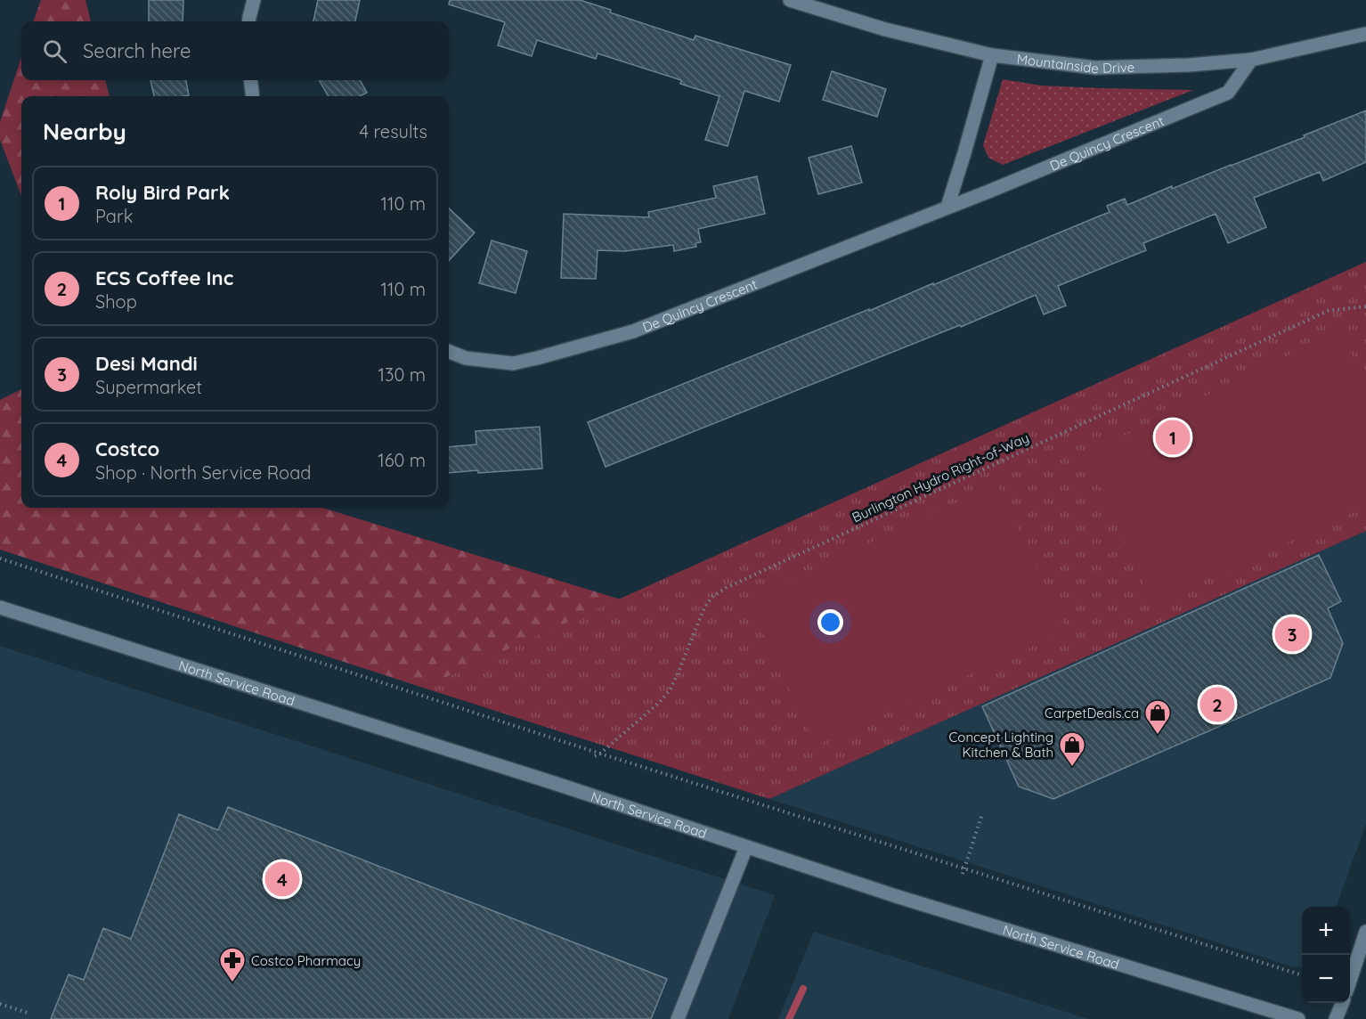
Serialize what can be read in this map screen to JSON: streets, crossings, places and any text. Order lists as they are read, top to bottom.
{
  "streets": {
    "street": ["Mountainside Drive", "De Quincy Crescent", "North Service Road"],
    "path": ["Burlington Hydro Right-of-Way"]
  },
  "crossings": [
    ["Mountainside Drive", "De Quincy Crescent"]
  ],
  "places": {
    "shop": ["CarpetDeals.ca", "Concept Lighting Kitchen & Bath"],
    "pharmacy": ["Costco Pharmacy"]
  },
  "page": {
    "search": "Search here",
    "heading": ["Nearby", "4 results"],
    "list": [
      {
        "mark": "1",
        "name": "Roly Bird Park",
        "note": "Park",
        "value": "110 m"
      },
      {
        "mark": "2",
        "name": "ECS Coffee Inc",
        "note": "Shop",
        "value": "110 m"
      },
      {
        "mark": "3",
        "name": "Desi Mandi",
        "note": "Supermarket",
        "value": "130 m"
      },
      {
        "mark": "4",
        "name": "Costco",
        "note": "Shop · North Service Road",
        "value": "160 m"
      }
    ],
    "pins": [
      "1",
      "3",
      "2",
      "4"
    ],
    "map_buttons": ["+", "−"]
  }
}
